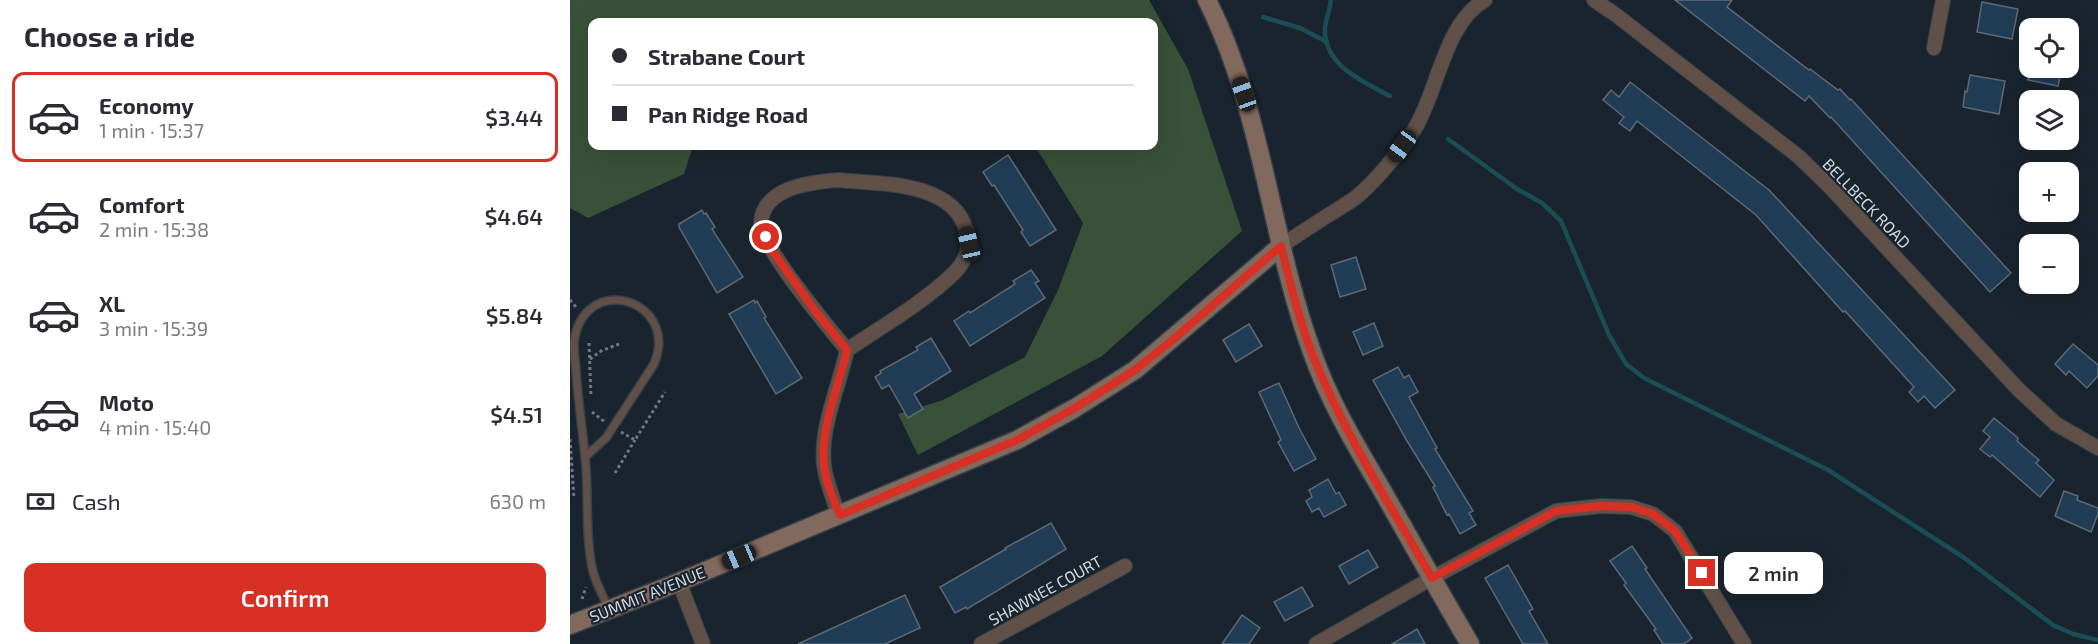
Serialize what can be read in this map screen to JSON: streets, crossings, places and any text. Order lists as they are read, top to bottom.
{
  "streets": {
    "street": ["BELLBECK ROAD", "SHAWNEE COURT", "SUMMIT AVENUE"]
  },
  "page": {
    "heading": "Choose a ride",
    "map_buttons": ["+", "−"],
    "banner": ["Strabane Court", "Pan Ridge Road"],
    "list": [
      {
        "name": "Economy",
        "note": "1 min · 15:37",
        "value": "$3.44"
      },
      {
        "name": "Comfort",
        "note": "2 min · 15:38",
        "value": "$4.64"
      },
      {
        "name": "XL",
        "note": "3 min · 15:39",
        "value": "$5.84"
      },
      {
        "name": "Moto",
        "note": "4 min · 15:40",
        "value": "$4.51"
      }
    ],
    "pay": ["Cash", "630 m"],
    "buttons": "Confirm",
    "bubble": "2 min"
  }
}
